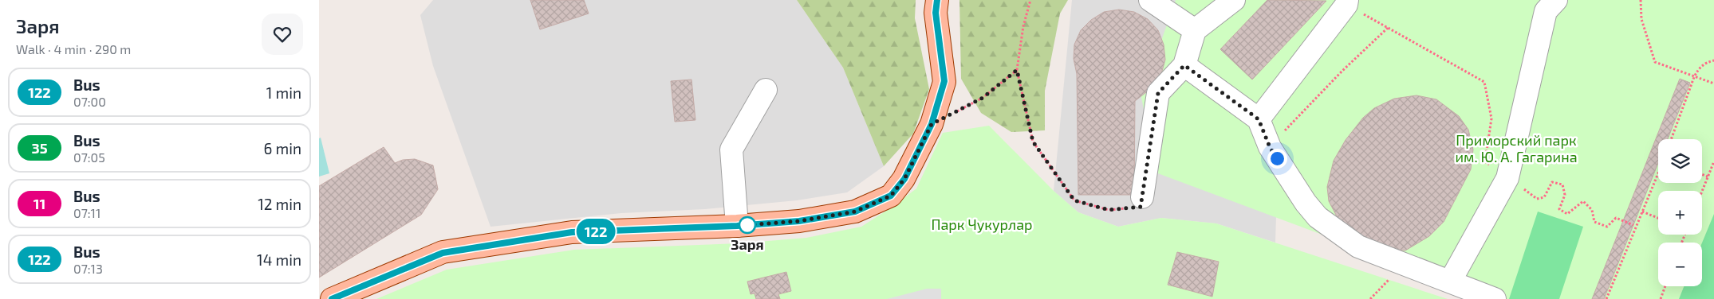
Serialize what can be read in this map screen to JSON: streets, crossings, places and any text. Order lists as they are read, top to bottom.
{
  "parks": ["Приморский парк им. Ю. А. Гагарина", "Парк Чукурлар"],
  "places": ["Заря"],
  "lines": ["bus line 122"],
  "page": {
    "heading": ["Заря", "Walk · 4 min · 290 m"],
    "on_map": "122",
    "list": [
      {
        "mark": "122",
        "name": "Bus",
        "note": "07:00",
        "value": "1 min"
      },
      {
        "mark": "35",
        "name": "Bus",
        "note": "07:05",
        "value": "6 min"
      },
      {
        "mark": "11",
        "name": "Bus",
        "note": "07:11",
        "value": "12 min"
      },
      {
        "mark": "122",
        "name": "Bus",
        "note": "07:13",
        "value": "14 min"
      }
    ],
    "map_buttons": ["+", "−"]
  }
}
